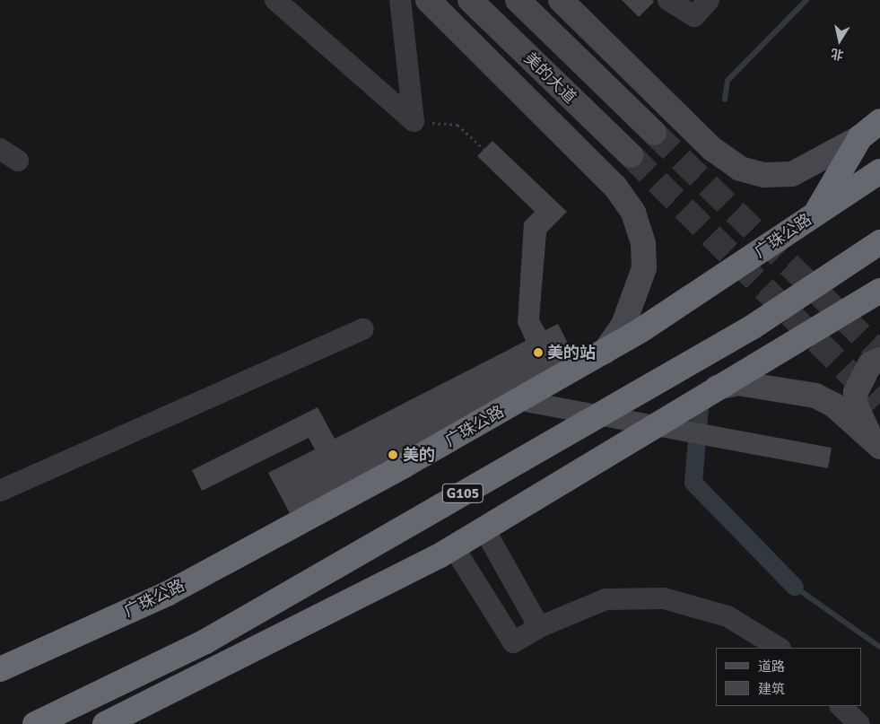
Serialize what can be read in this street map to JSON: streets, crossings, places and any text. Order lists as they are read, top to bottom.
{
  "streets": {
    "highway": ["广珠公路", "G105"],
    "main road": ["美的大道"]
  },
  "places": ["美的站", "美的"],
  "legend": ["道路", "建筑"],
  "north": "bottom"
}
